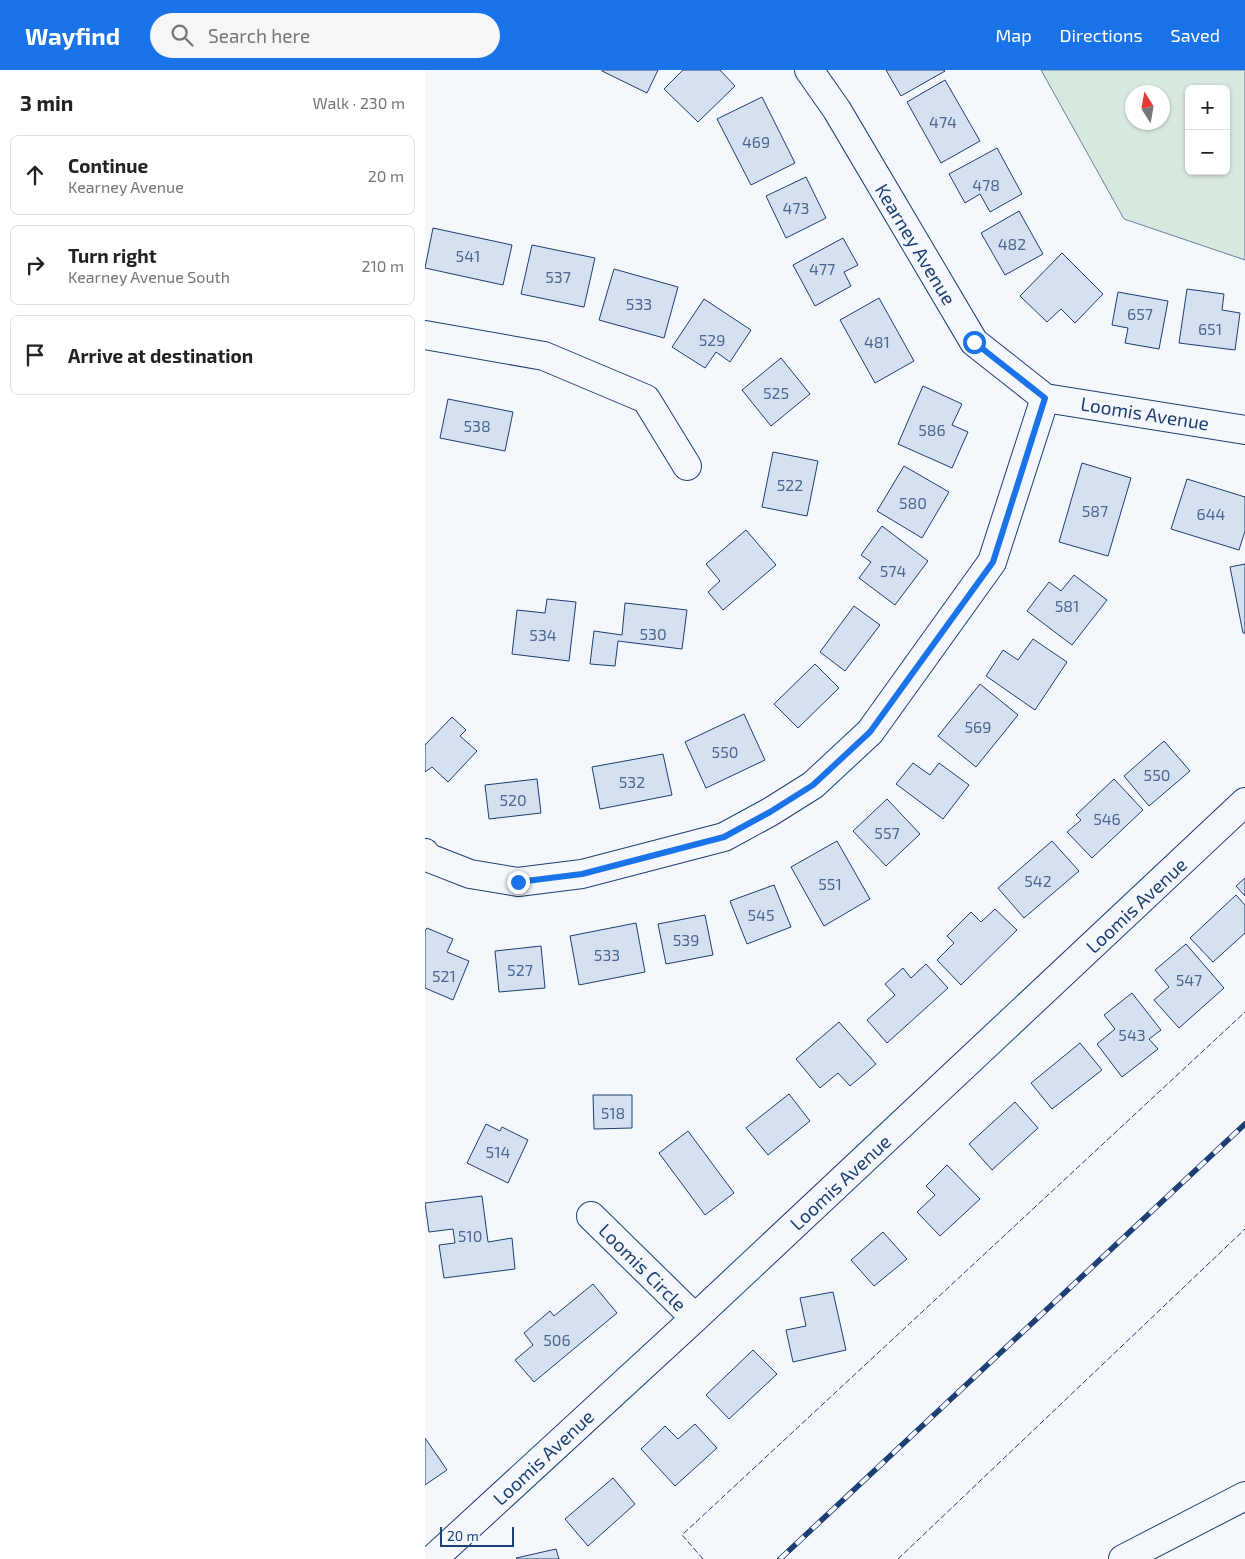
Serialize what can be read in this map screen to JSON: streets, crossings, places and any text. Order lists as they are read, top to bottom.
{
  "streets": {
    "street": ["Kearney Avenue", "Loomis Avenue", "Loomis Circle"]
  },
  "crossings": [
    ["Kearney Avenue", "Loomis Avenue"],
    ["Loomis Avenue", "Loomis Circle"]
  ],
  "house_numbers": [
    "474",
    "469",
    "478",
    "473",
    "482",
    "541",
    "477",
    "537",
    "533",
    "657",
    "651",
    "529",
    "481",
    "525",
    "538",
    "586",
    "522",
    "580",
    "587",
    "644",
    "574",
    "581",
    "530",
    "534",
    "569",
    "550",
    "550",
    "532",
    "520",
    "546",
    "557",
    "542",
    "551",
    "545",
    "539",
    "533",
    "527",
    "521",
    "547",
    "543",
    "518",
    "514",
    "510",
    "506"
  ],
  "scale_bar": "20 m",
  "north": "top",
  "page": {
    "header": "Wayfind",
    "search": "Search here",
    "nav": ["Map", "Directions", "Saved"],
    "heading": ["3 min", "Walk · 230 m"],
    "map_buttons": ["+", "−"],
    "list": [
      ["Continue", "Kearney Avenue", "20 m"],
      ["Turn right", "Kearney Avenue South", "210 m"],
      "Arrive at destination"
    ],
    "scale": "20 m"
  }
}
